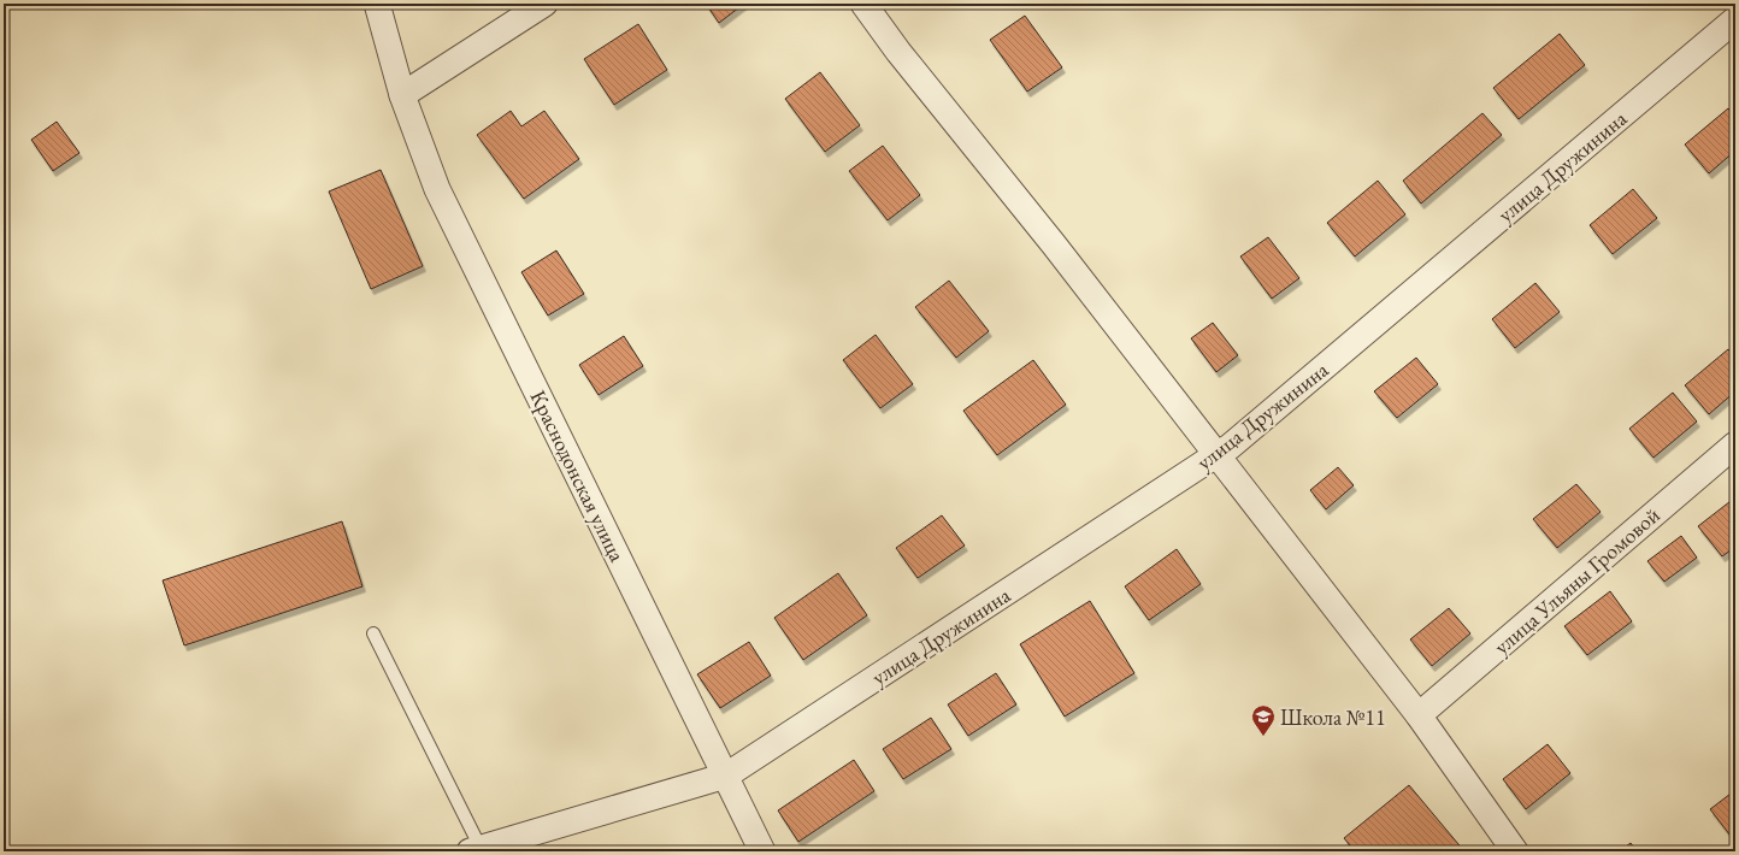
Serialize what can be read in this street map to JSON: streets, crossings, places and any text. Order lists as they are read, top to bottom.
{
  "streets": {
    "street": ["улица Дружинина", "Краснодонская улица", "улица Ульяны Громовой"]
  },
  "crossings": [
    ["улица Дружинина", "Краснодонская улица"]
  ],
  "places": {
    "school or university": ["Школа №11"]
  }
}
